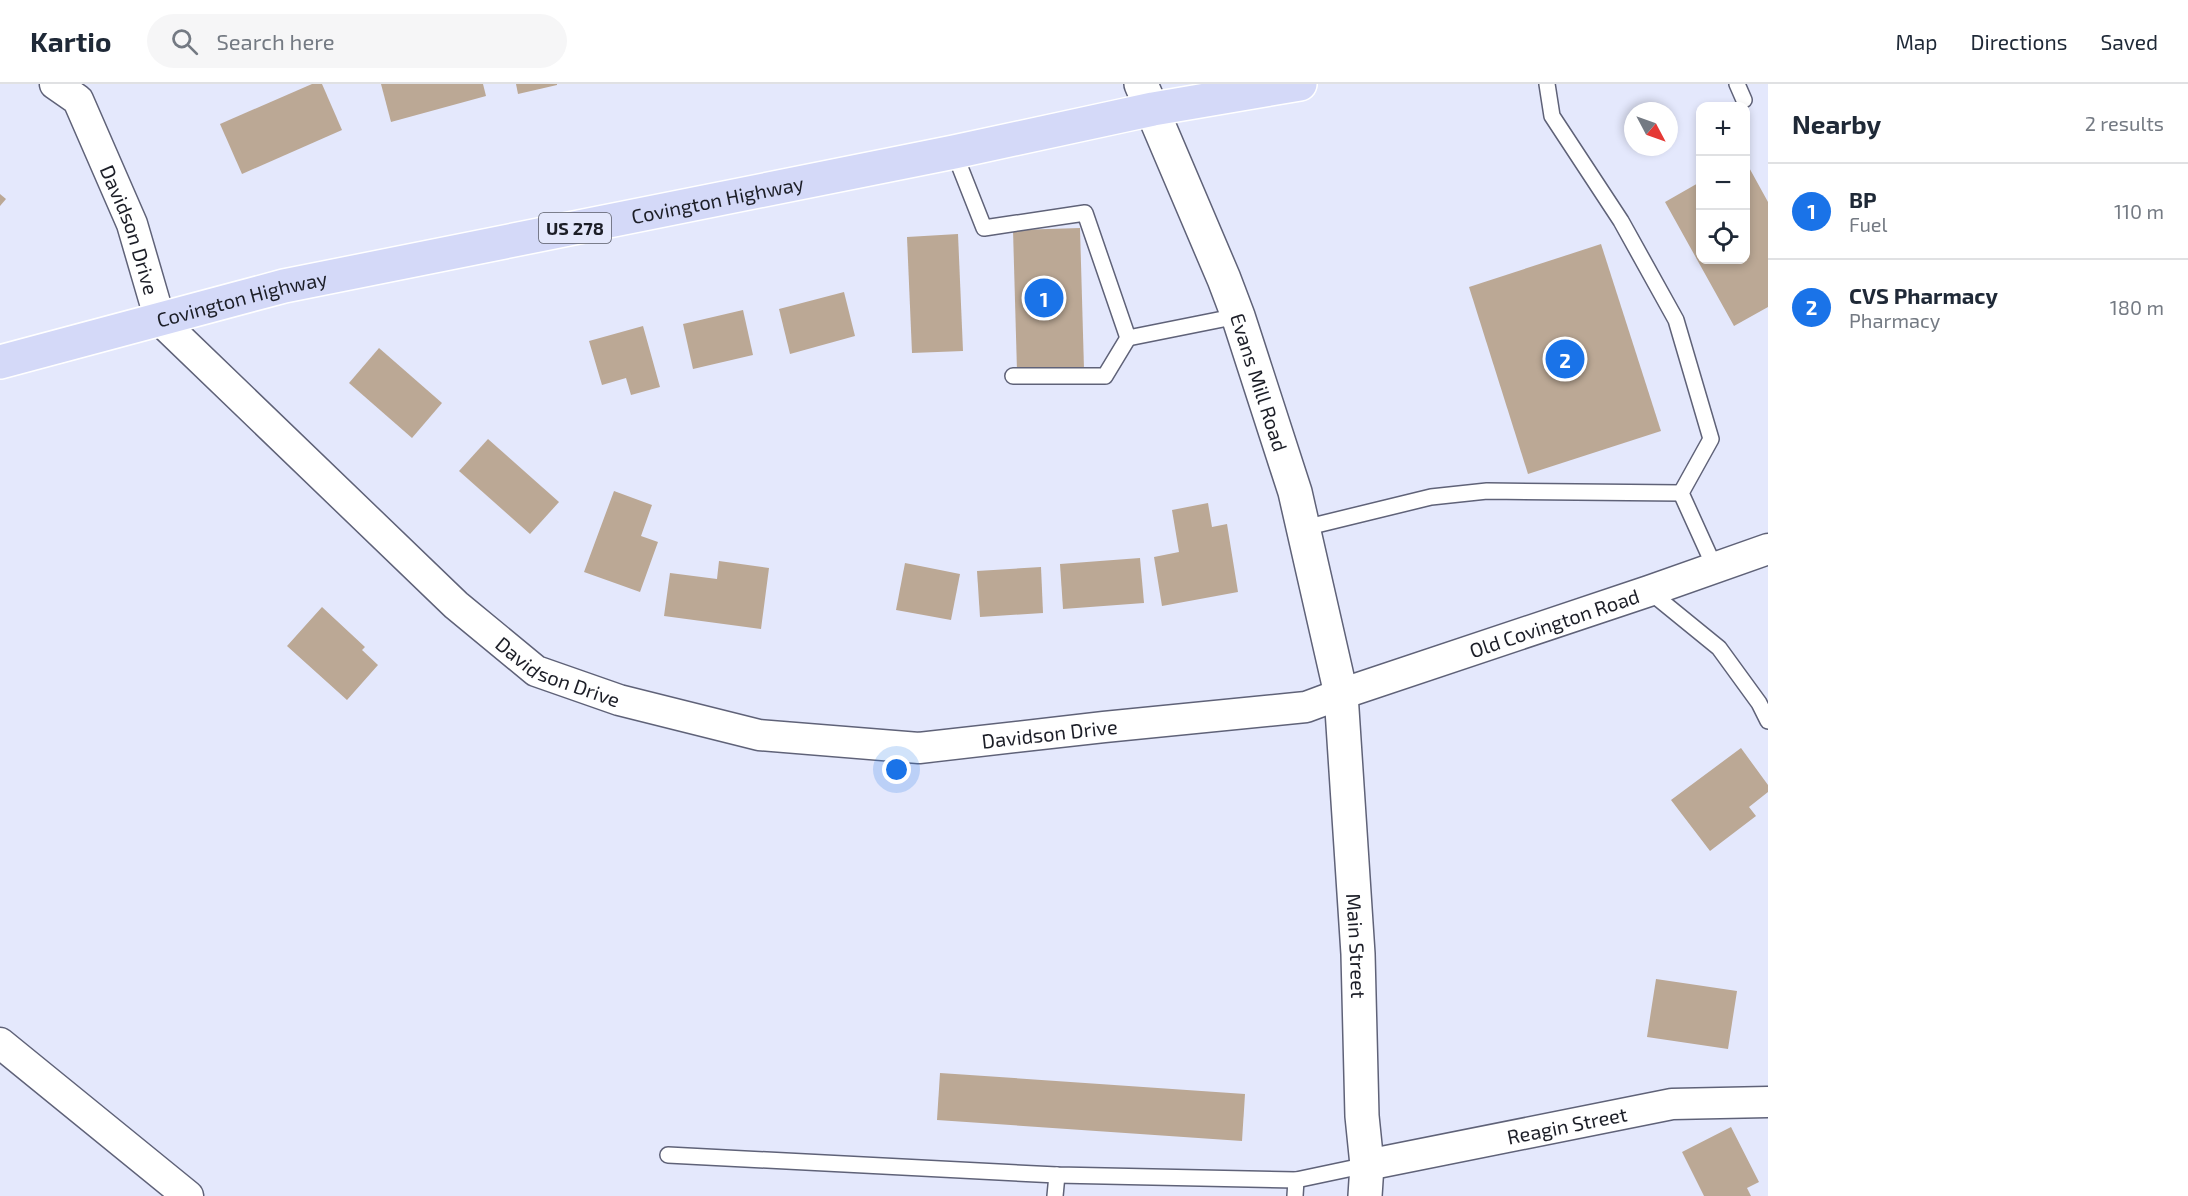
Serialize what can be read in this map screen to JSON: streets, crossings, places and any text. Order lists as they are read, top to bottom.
{
  "streets": {
    "main road": [
      "Covington Highway",
      "US 278",
      "Evans Mill Road",
      "Main Street"
    ],
    "street": ["Davidson Drive", "Old Covington Road", "Reagin Street"]
  },
  "crossings": [
    ["Covington Highway", "Davidson Drive"],
    ["Covington Highway", "Evans Mill Road"],
    ["Davidson Drive", "Evans Mill Road"],
    ["Davidson Drive", "Old Covington Road"],
    ["Davidson Drive", "Main Street"],
    ["Evans Mill Road", "Old Covington Road"],
    ["Evans Mill Road", "Main Street"],
    ["Old Covington Road", "Main Street"],
    ["Main Street", "Reagin Street"]
  ],
  "north": "bottom right",
  "page": {
    "header": "Kartio",
    "search": "Search here",
    "nav": ["Map", "Directions", "Saved"],
    "heading": ["Nearby", "2 results"],
    "map_buttons": ["+", "−"],
    "list": [
      {
        "mark": "1",
        "name": "BP",
        "note": "Fuel",
        "value": "110 m"
      },
      {
        "mark": "2",
        "name": "CVS Pharmacy",
        "note": "Pharmacy",
        "value": "180 m"
      }
    ],
    "pins": ["1", "2"]
  }
}
